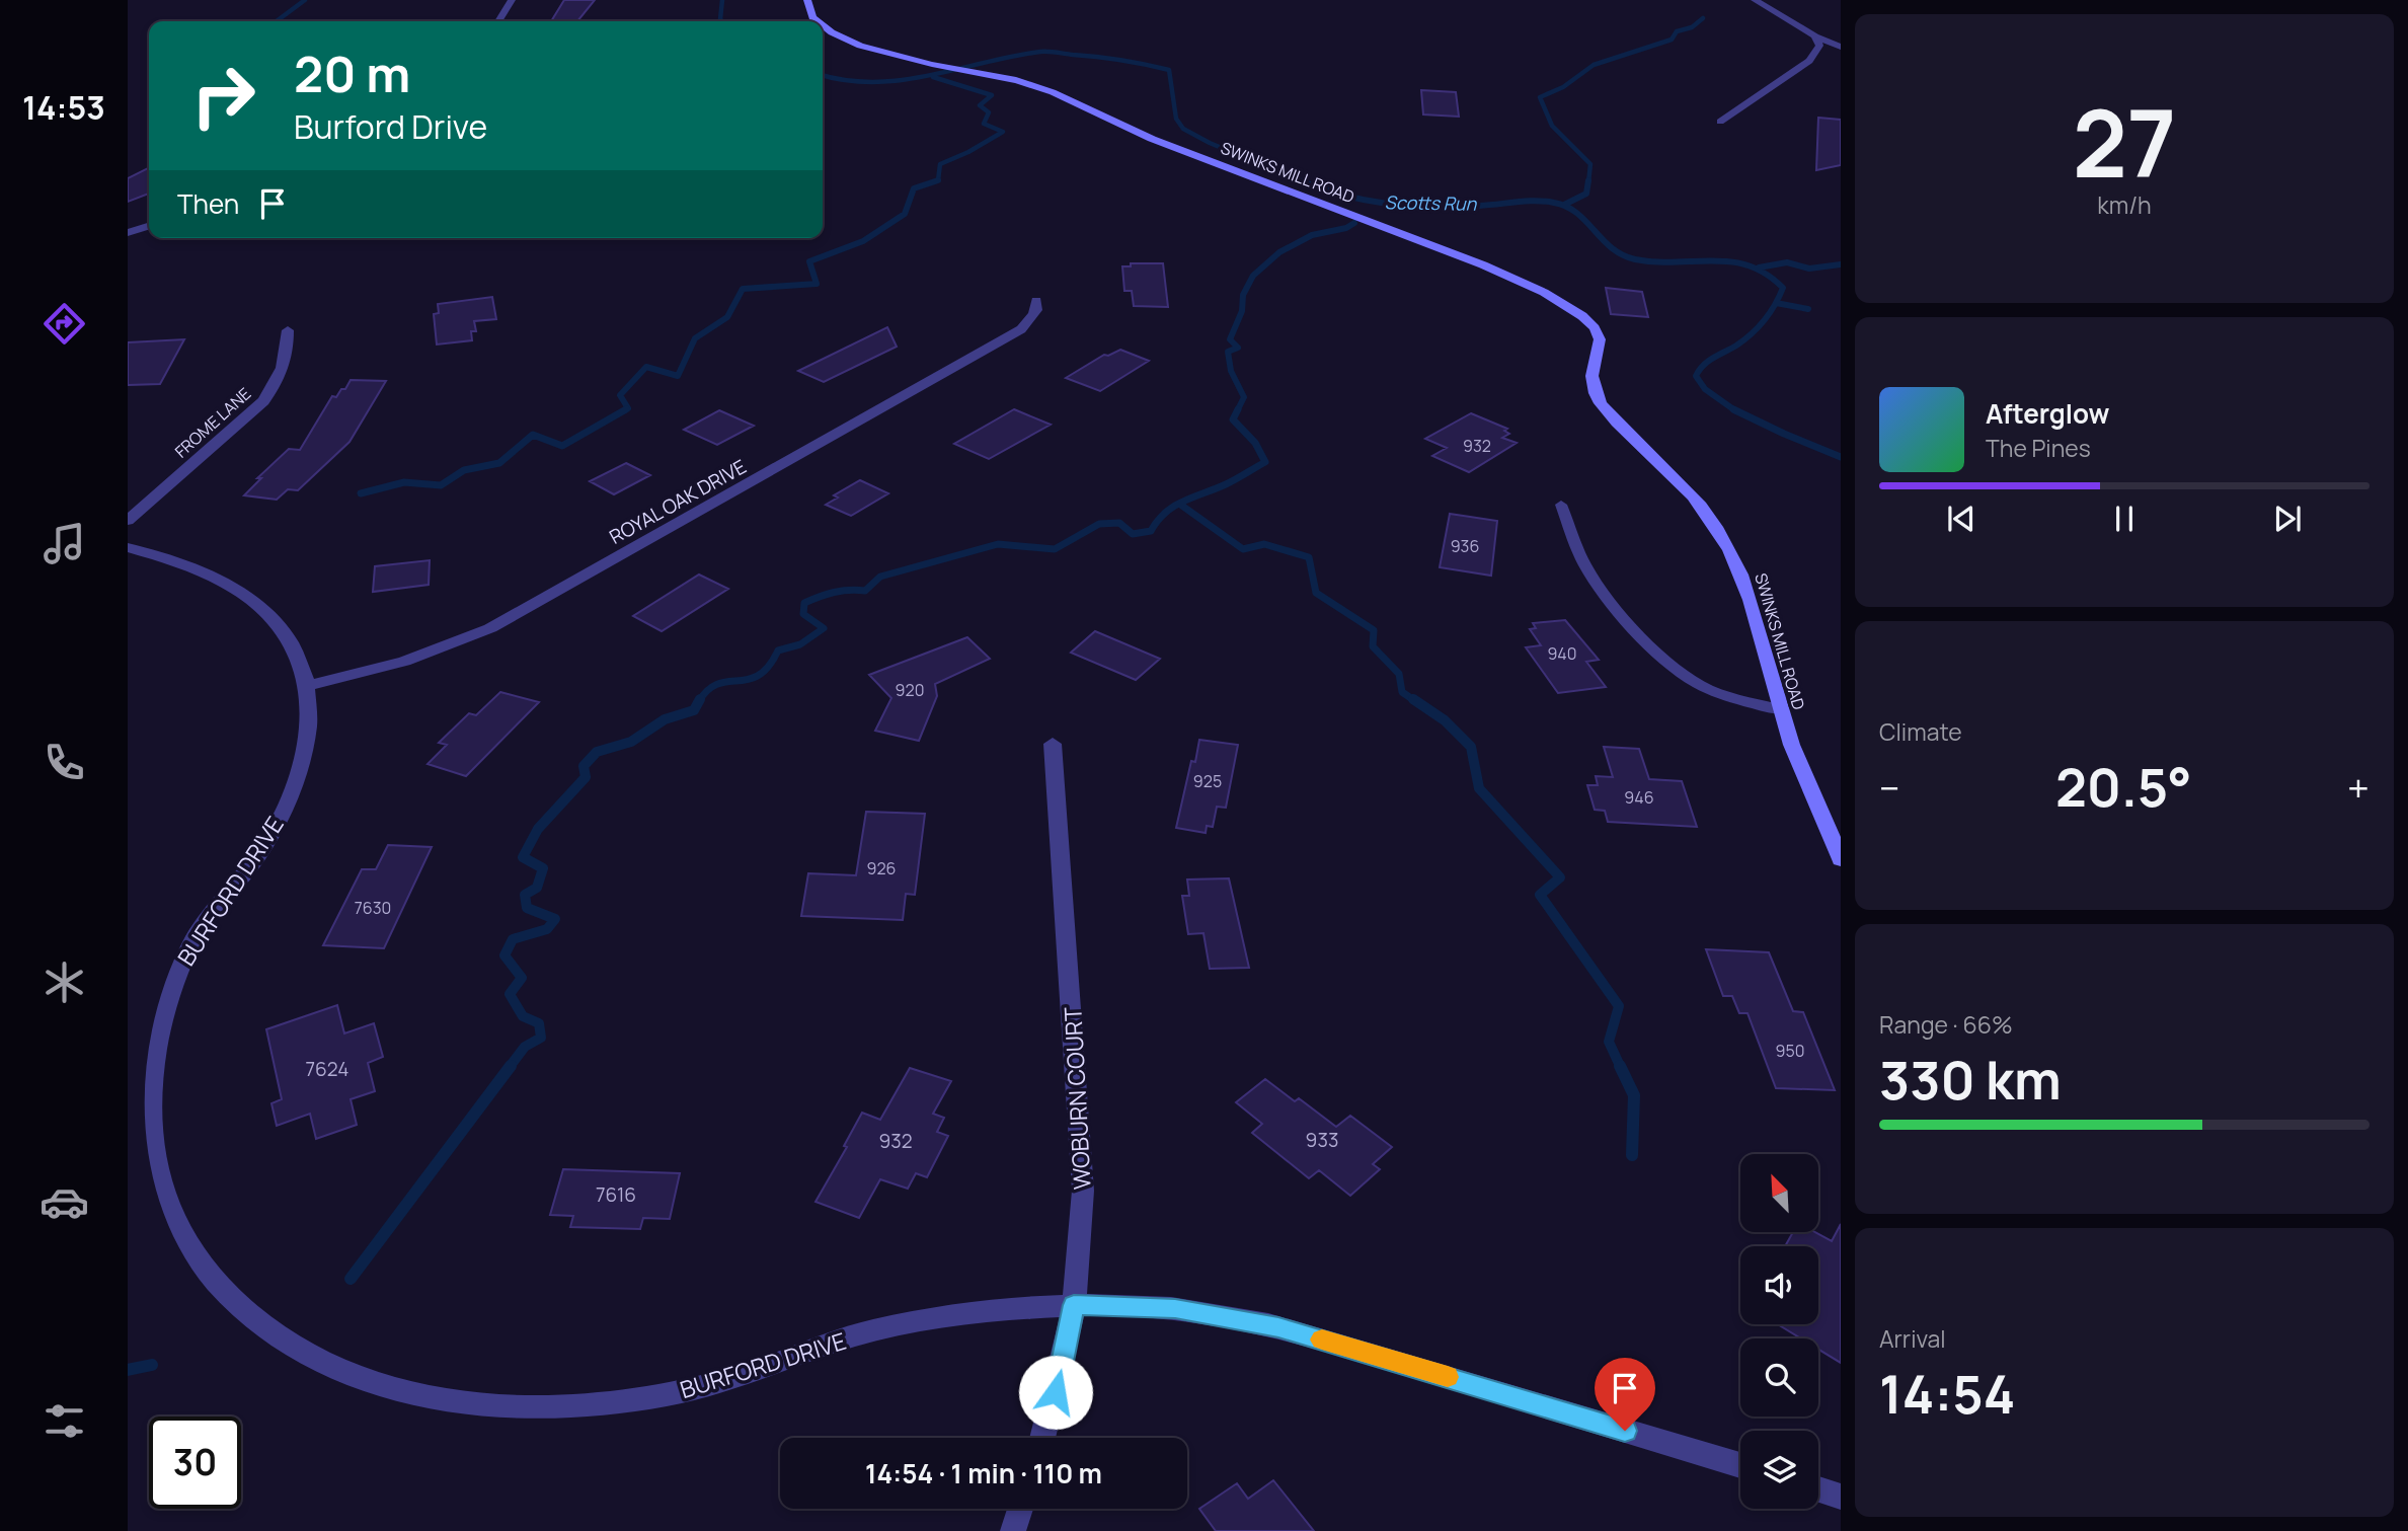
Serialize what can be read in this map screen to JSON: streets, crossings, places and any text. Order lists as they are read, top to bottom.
{
  "streets": {
    "street": [
      "SWINKS MILL ROAD",
      "FROME LANE",
      "ROYAL OAK DRIVE",
      "BURFORD DRIVE",
      "WOBURN COURT"
    ]
  },
  "crossings": [
    ["ROYAL OAK DRIVE", "BURFORD DRIVE"],
    ["BURFORD DRIVE", "WOBURN COURT"]
  ],
  "water": ["Scotts Run"],
  "house_numbers": [
    "932",
    "936",
    "940",
    "920",
    "925",
    "946",
    "926",
    "7630",
    "950",
    "7624",
    "933",
    "932",
    "7616"
  ],
  "north": "top left",
  "page": {
    "tabs": "14:53",
    "tile": [
      ["27", "km/h"],
      "Climate",
      ["Range · 66%", "330 km"],
      ["Arrival", "14:54"]
    ],
    "turn": ["20 m", "Burford Drive"],
    "then": "Then",
    "song": ["Afterglow", "The Pines"],
    "heat": ["−", "20.5°", "+"],
    "limit": "30",
    "trip": "14:54 · 1 min · 110 m"
  }
}
